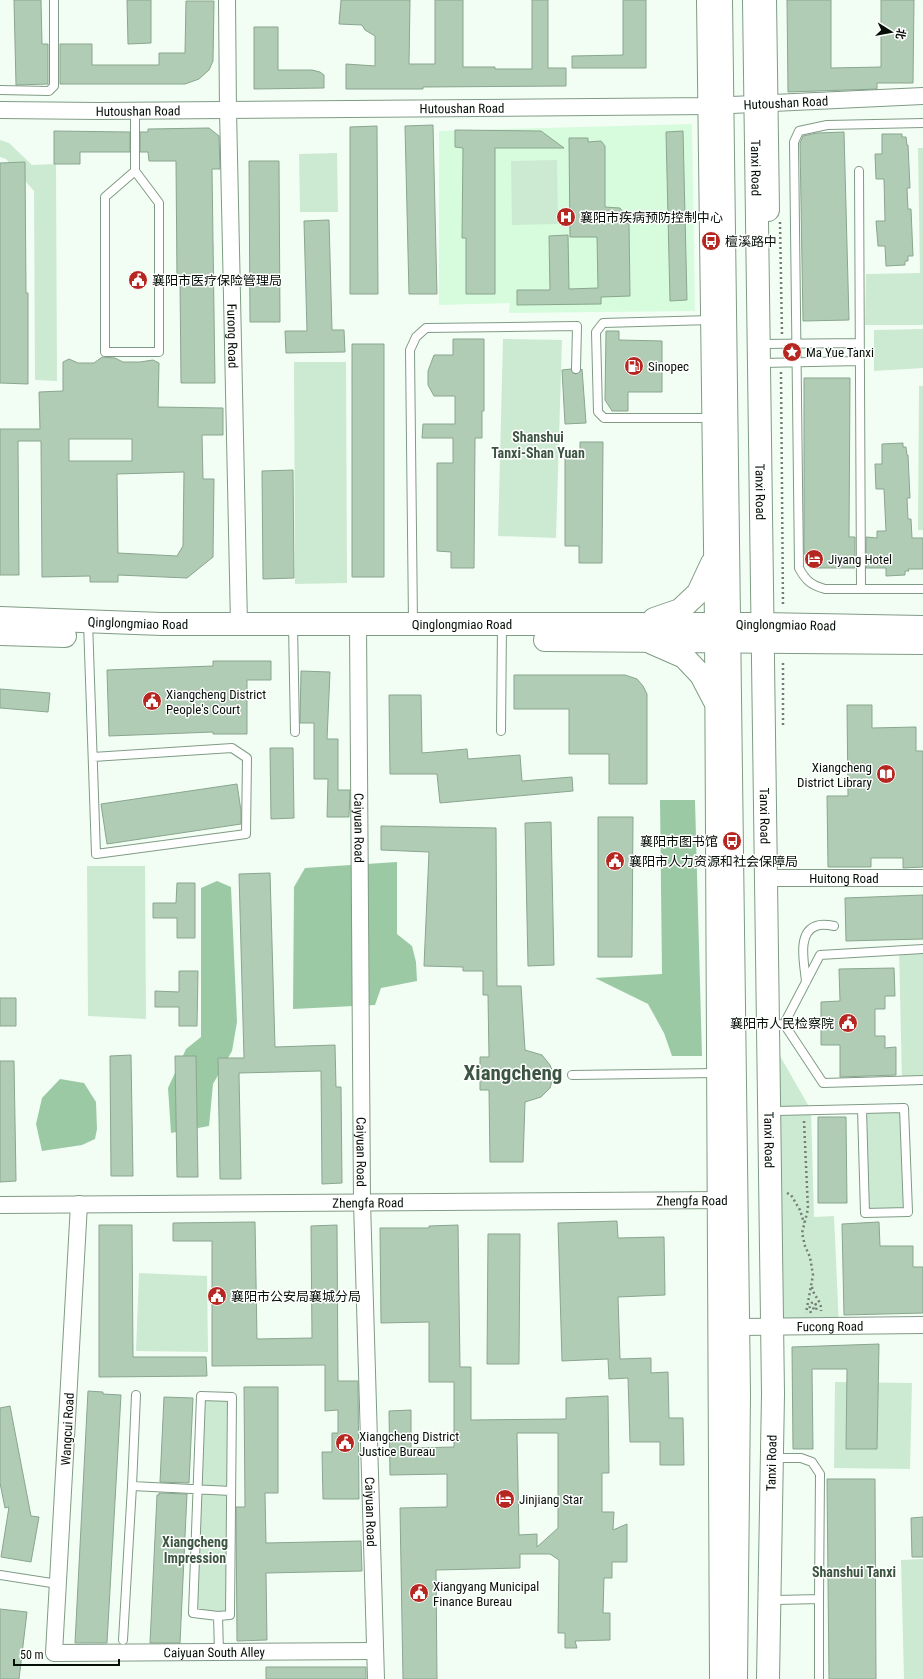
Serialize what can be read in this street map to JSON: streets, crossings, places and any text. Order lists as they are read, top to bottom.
{
  "streets": {
    "street": [
      "Hutoushan Road",
      "Tanxi Road",
      "Furong Road",
      "Qinglongmiao Road",
      "Caiyuan Road",
      "Huitong Road",
      "Zhengfa Road",
      "Fucong Road",
      "Wangcui Road",
      "Caiyuan South Alley"
    ]
  },
  "crossings": [
    ["Hutoushan Road", "Tanxi Road"],
    ["Hutoushan Road", "Furong Road"],
    ["Tanxi Road", "Qinglongmiao Road"],
    ["Tanxi Road", "Huitong Road"],
    ["Tanxi Road", "Fucong Road"],
    ["Furong Road", "Qinglongmiao Road"],
    ["Qinglongmiao Road", "Caiyuan Road"],
    ["Caiyuan Road", "Zhengfa Road"],
    ["Caiyuan Road", "Caiyuan South Alley"],
    ["Zhengfa Road", "Wangcui Road"],
    ["Wangcui Road", "Caiyuan South Alley"]
  ],
  "districts": [
    "Shanshui Tanxi-Shan Yuan",
    "Xiangcheng",
    "Xiangcheng Impression",
    "Shanshui Tanxi"
  ],
  "places": {
    "hospital": ["襄阳市疾病预防控制中心"],
    "bus stop": ["檀溪路中", "襄阳市图书馆"],
    "public building": [
      "襄阳市医疗保险管理局",
      "Xiangcheng District People's Court",
      "襄阳市人力资源和社会保障局",
      "襄阳市人民检察院",
      "襄阳市公安局襄城分局",
      "Xiangcheng District Justice Bureau",
      "Xiangyang Municipal Finance Bureau"
    ],
    "place": ["Ma Yue Tanxi"],
    "fuel station": ["Sinopec"],
    "hotel": ["Jiyang Hotel", "Jinjiang Star"],
    "library": ["Xiangcheng District Library"]
  },
  "scale_bar": "50 m",
  "north": "right"
}
